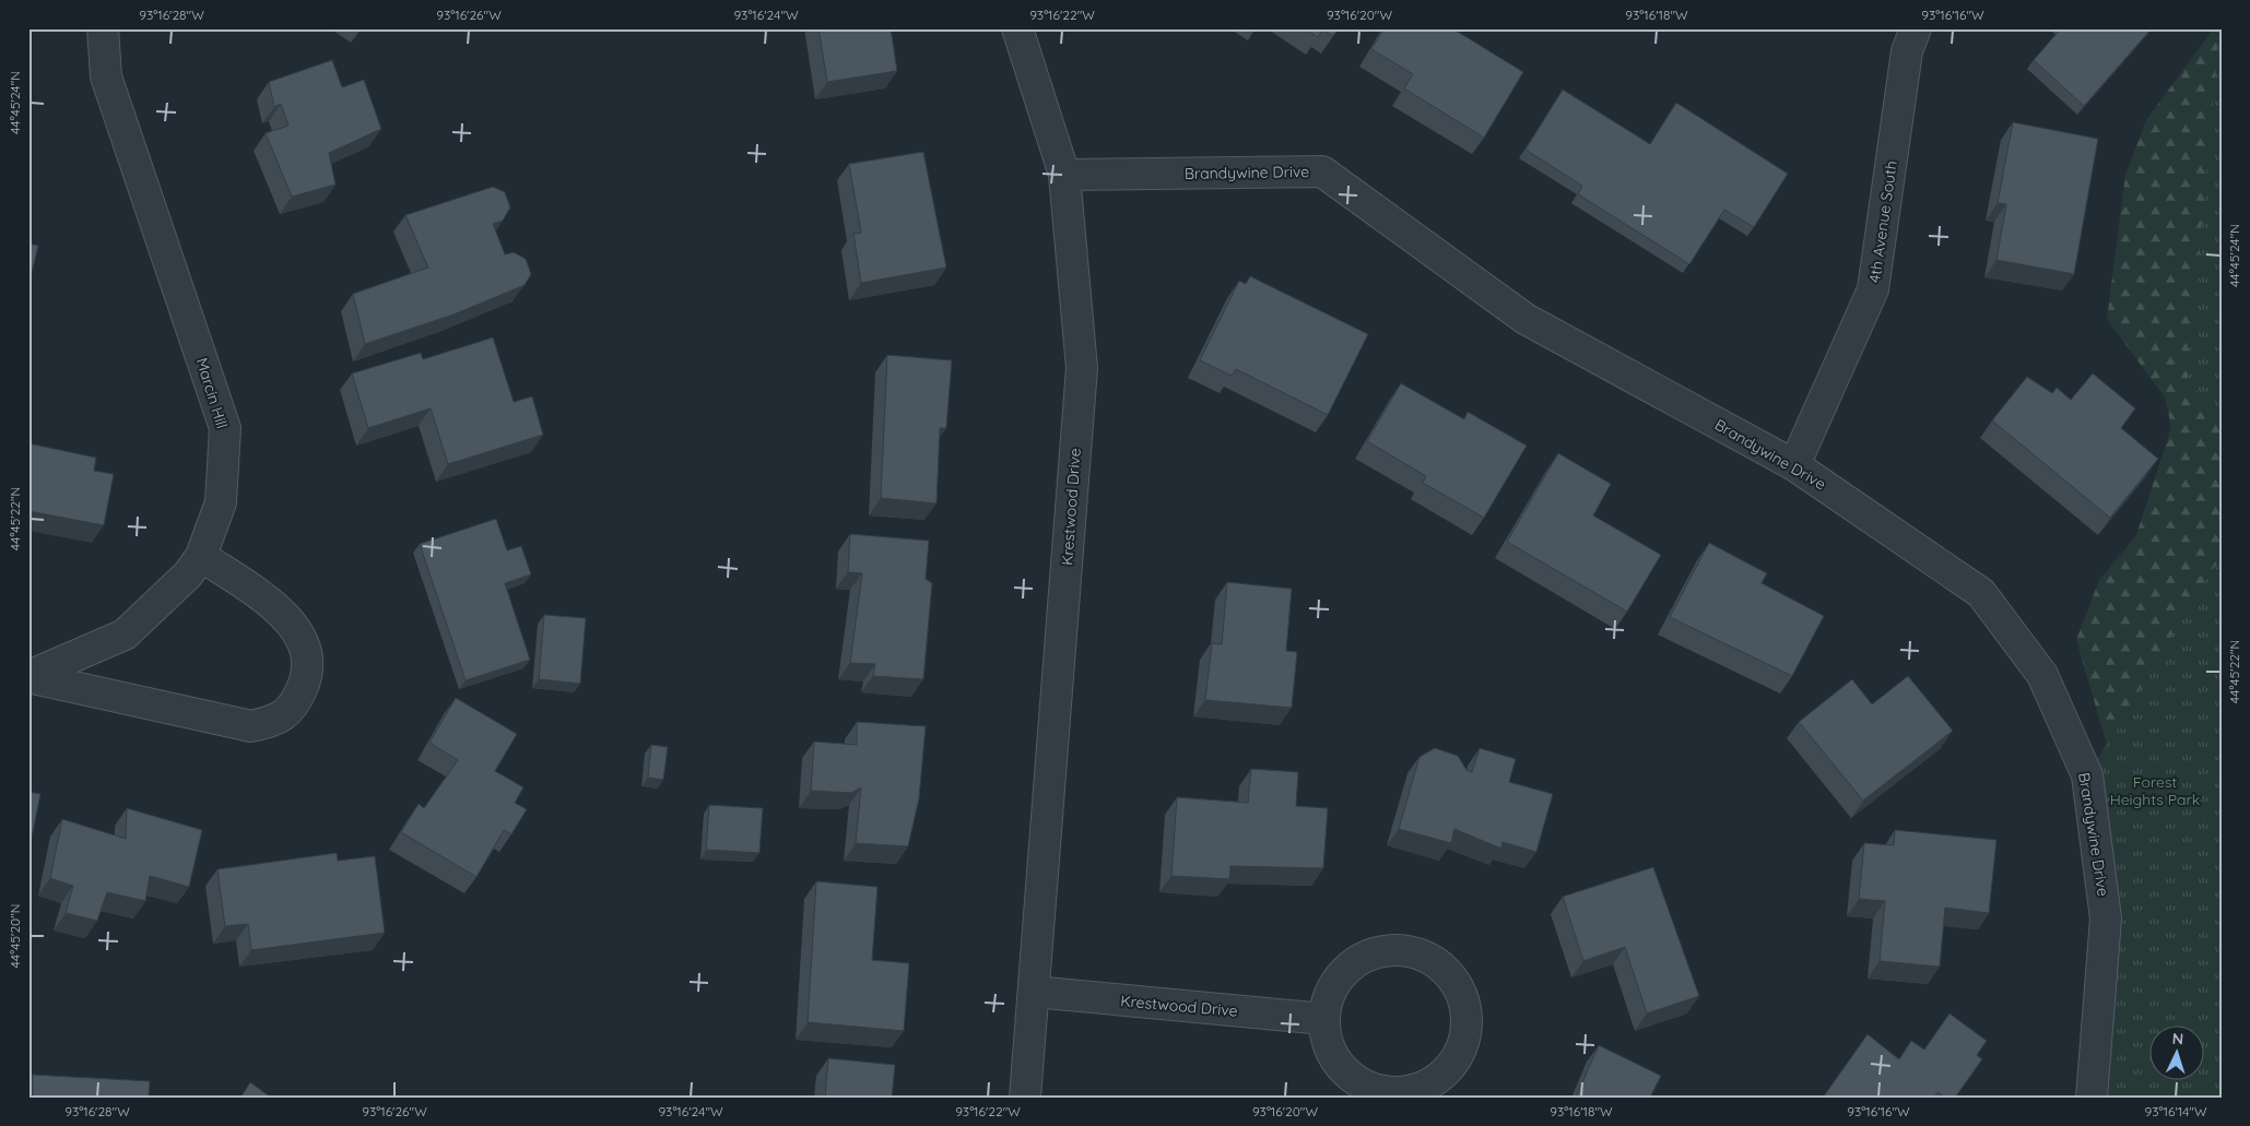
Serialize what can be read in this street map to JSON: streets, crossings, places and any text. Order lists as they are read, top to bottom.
{
  "streets": {
    "street": [
      "Brandywine Drive",
      "4th Avenue South",
      "Marcin Hill",
      "Krestwood Drive"
    ]
  },
  "crossings": [
    ["Brandywine Drive", "4th Avenue South"],
    ["Brandywine Drive", "Krestwood Drive"]
  ],
  "parks": ["Forest Heights Park"],
  "north": "top",
  "coordinates": [
    "93°16'28\"W",
    "93°16'26\"W",
    "93°16'24\"W",
    "93°16'22\"W",
    "93°16'20\"W",
    "93°16'18\"W",
    "93°16'16\"W",
    "44°45'24\"N",
    "44°45'22\"N",
    "44°45'20\"N",
    "93°16'14\"W"
  ]
}
